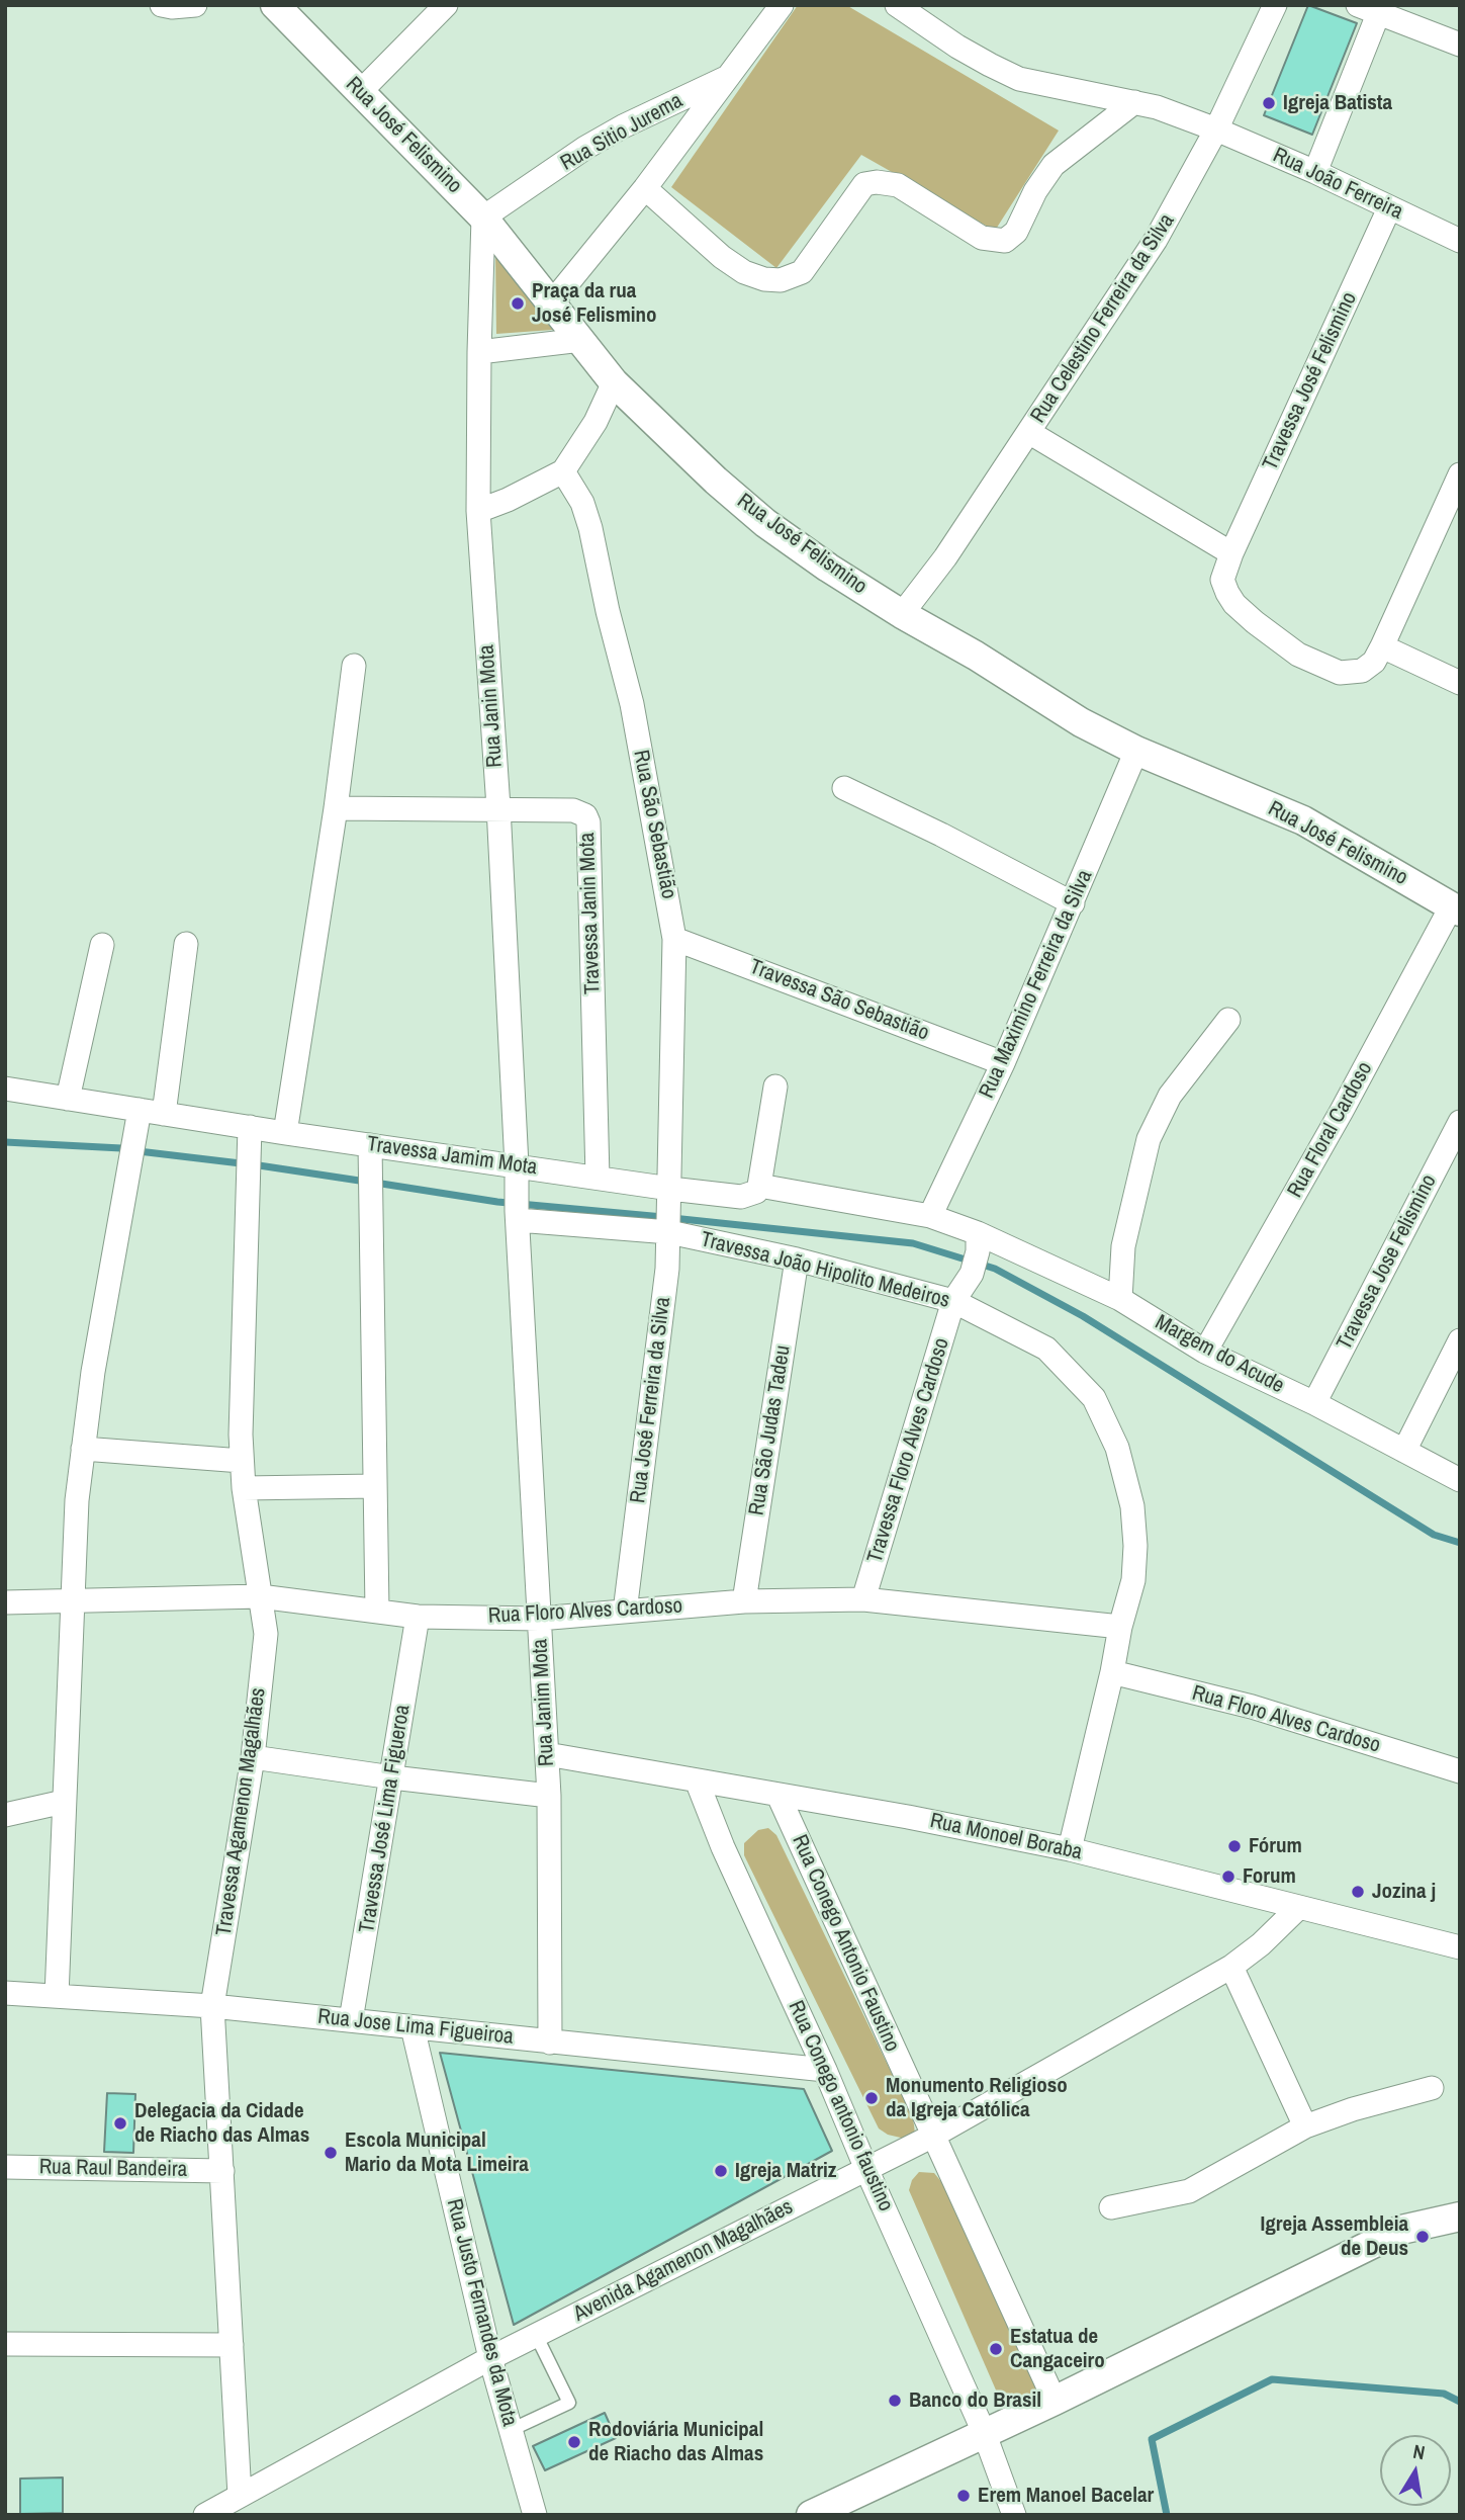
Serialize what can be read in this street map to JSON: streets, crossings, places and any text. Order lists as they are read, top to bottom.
{
  "streets": {
    "street": [
      "Rua Sitio Jurema",
      "Rua José Felismino",
      "Rua João Ferreira",
      "Rua Celestino Ferreira da Silva",
      "Travessa José Felismino",
      "Rua Janin Mota",
      "Rua São Sebastião",
      "Travessa Janin Mota",
      "Rua Maximino Ferreira da Silva",
      "Travessa São Sebastião",
      "Rua Floral Cardoso",
      "Travessa Jamim Mota",
      "Travessa Jose Felismino",
      "Travessa João Hipolito Medeiros",
      "Margem do Acude",
      "Rua José Ferreira da Silva",
      "Rua São Judas Tadeu",
      "Travessa Floro Alves Cardoso",
      "Rua Floro Alves Cardoso",
      "Rua Janim Mota",
      "Travessa Agamenon Magalhães",
      "Travessa José Lima Figueroa",
      "Rua Monoel Boraba",
      "Rua Conego Antonio Faustino",
      "Rua Jose Lima Figueiroa",
      "Rua Conego antonio faustino",
      "Rua Raul Bandeira",
      "Avenida Agamenon Magalhães",
      "Rua Justo Fernandes da Mota"
    ]
  },
  "crossings": [
    ["Rua Sitio Jurema", "Rua José Felismino"],
    ["Rua Sitio Jurema", "Rua Janin Mota"],
    ["Rua José Felismino", "Rua Celestino Ferreira da Silva"],
    ["Rua José Felismino", "Rua Janin Mota"],
    ["Rua José Felismino", "Rua Maximino Ferreira da Silva"],
    ["Rua José Felismino", "Rua Floral Cardoso"],
    ["Rua João Ferreira", "Rua Celestino Ferreira da Silva"],
    ["Rua João Ferreira", "Travessa José Felismino"],
    ["Rua Janin Mota", "Travessa Janin Mota"],
    ["Rua Janin Mota", "Travessa Jamim Mota"],
    ["Rua Janin Mota", "Travessa João Hipolito Medeiros"],
    ["Rua Janin Mota", "Rua Janim Mota"],
    ["Rua São Sebastião", "Travessa São Sebastião"],
    ["Rua São Sebastião", "Travessa Jamim Mota"],
    ["Rua São Sebastião", "Rua José Ferreira da Silva"],
    ["Travessa Janin Mota", "Travessa Jamim Mota"],
    ["Rua Maximino Ferreira da Silva", "Travessa São Sebastião"],
    ["Rua Maximino Ferreira da Silva", "Margem do Acude"],
    ["Rua Floral Cardoso", "Margem do Acude"],
    ["Travessa Jamim Mota", "Rua José Ferreira da Silva"],
    ["Travessa Jamim Mota", "Travessa Agamenon Magalhães"],
    ["Travessa Jose Felismino", "Margem do Acude"],
    ["Travessa João Hipolito Medeiros", "Rua José Ferreira da Silva"],
    ["Travessa João Hipolito Medeiros", "Rua São Judas Tadeu"],
    ["Travessa João Hipolito Medeiros", "Travessa Floro Alves Cardoso"],
    ["Travessa João Hipolito Medeiros", "Rua Floro Alves Cardoso"],
    ["Travessa João Hipolito Medeiros", "Rua Janim Mota"],
    ["Margem do Acude", "Travessa Floro Alves Cardoso"],
    ["Rua José Ferreira da Silva", "Rua Floro Alves Cardoso"],
    ["Rua São Judas Tadeu", "Rua Floro Alves Cardoso"],
    ["Travessa Floro Alves Cardoso", "Rua Floro Alves Cardoso"],
    ["Rua Floro Alves Cardoso", "Rua Janim Mota"],
    ["Rua Floro Alves Cardoso", "Travessa Agamenon Magalhães"],
    ["Rua Floro Alves Cardoso", "Travessa José Lima Figueroa"],
    ["Rua Janim Mota", "Rua Monoel Boraba"],
    ["Rua Janim Mota", "Rua Jose Lima Figueiroa"],
    ["Travessa Agamenon Magalhães", "Rua Jose Lima Figueiroa"],
    ["Travessa Agamenon Magalhães", "Rua Raul Bandeira"],
    ["Travessa Agamenon Magalhães", "Avenida Agamenon Magalhães"],
    ["Travessa José Lima Figueroa", "Rua Jose Lima Figueiroa"],
    ["Rua Monoel Boraba", "Rua Conego Antonio Faustino"],
    ["Rua Monoel Boraba", "Rua Conego antonio faustino"],
    ["Rua Monoel Boraba", "Avenida Agamenon Magalhães"],
    ["Rua Conego Antonio Faustino", "Avenida Agamenon Magalhães"],
    ["Rua Jose Lima Figueiroa", "Rua Conego antonio faustino"],
    ["Rua Jose Lima Figueiroa", "Rua Justo Fernandes da Mota"],
    ["Rua Conego antonio faustino", "Avenida Agamenon Magalhães"],
    ["Avenida Agamenon Magalhães", "Rua Justo Fernandes da Mota"]
  ],
  "places": [
    "Igreja Batista",
    "Praça da rua José Felismino",
    "Fórum",
    "Forum",
    "Jozina j",
    "Monumento Religioso da Igreja Católica",
    "Delegacia da Cidade de Riacho das Almas",
    "Escola Municipal Mario da Mota Limeira",
    "Igreja Matriz",
    "Igreja Assembleia de Deus",
    "Estatua de Cangaceiro",
    "Banco do Brasil",
    "Rodoviária Municipal de Riacho das Almas",
    "Erem Manoel Bacelar"
  ],
  "north": "top"
}
